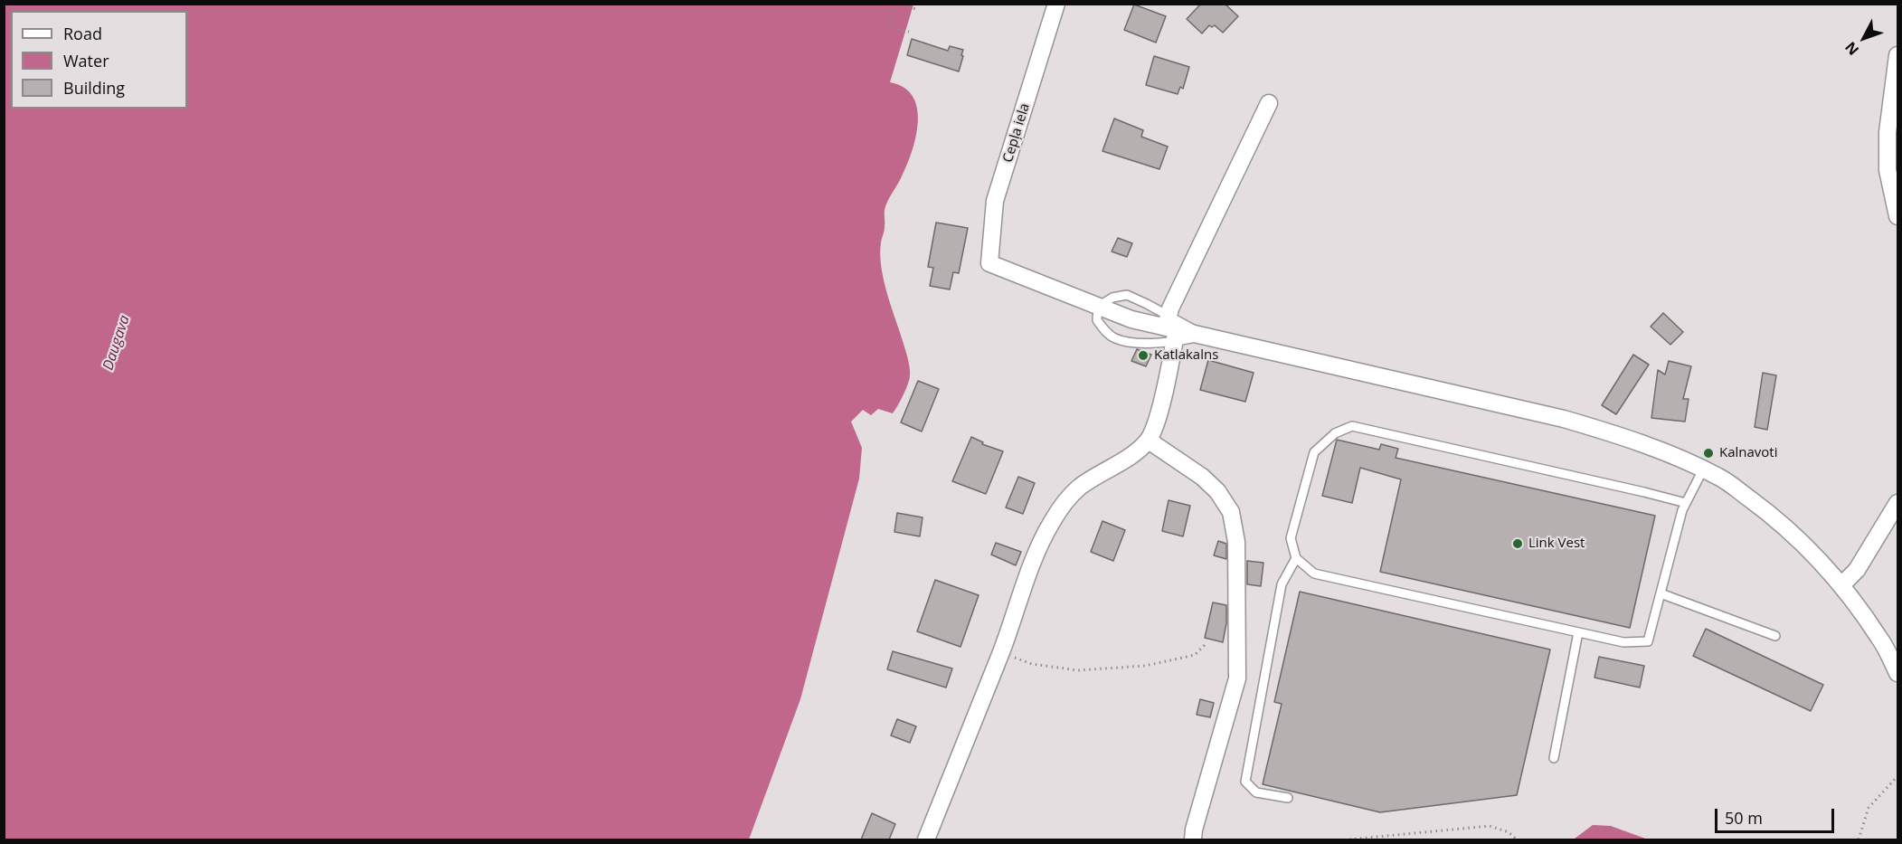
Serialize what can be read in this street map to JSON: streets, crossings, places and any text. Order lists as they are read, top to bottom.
{
  "streets": {
    "street": ["Cepļa iela"]
  },
  "water": ["Daugava"],
  "places": ["Katlakalns", "Kalnavoti", "Link Vest"],
  "legend": ["Road", "Water", "Building"],
  "scale_bar": "50 m",
  "north": "bottom left"
}
